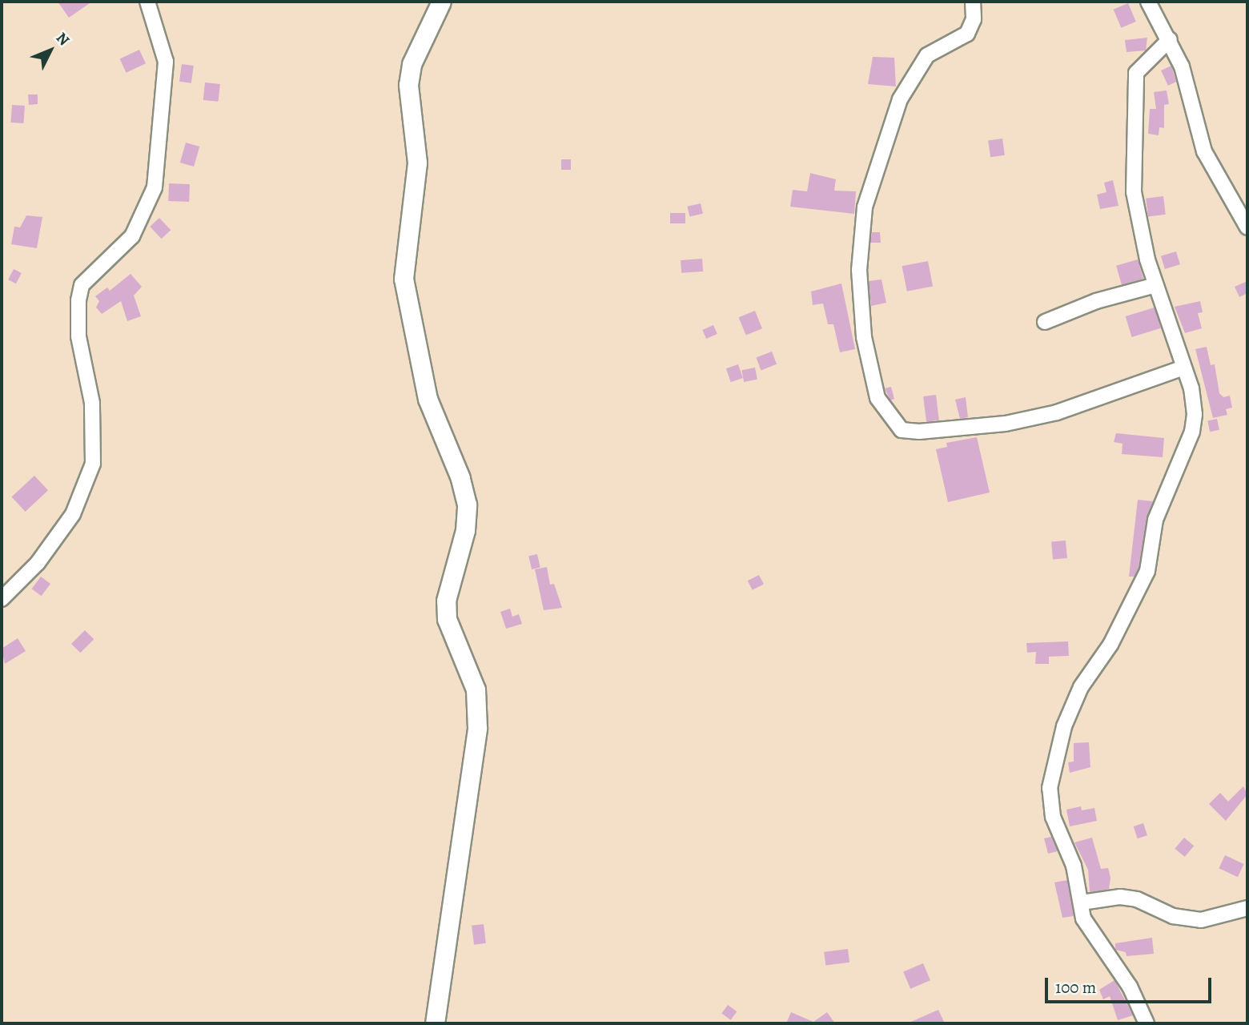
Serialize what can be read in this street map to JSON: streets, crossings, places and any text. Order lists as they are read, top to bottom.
{
  "scale_bar": "100 m",
  "north": "top right"
}
